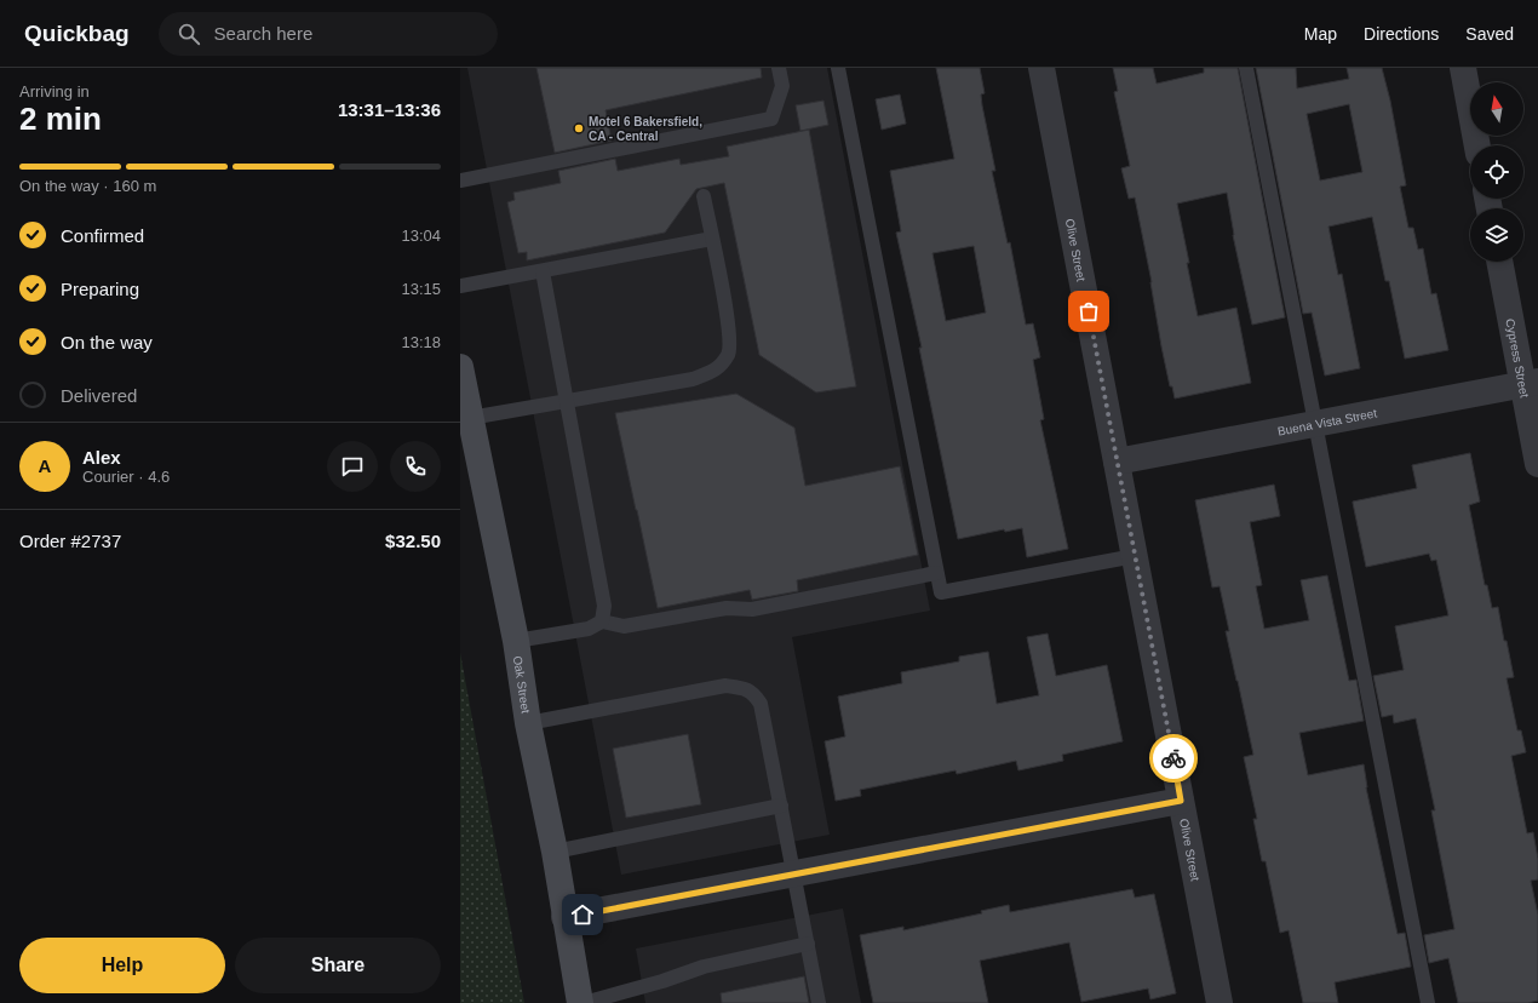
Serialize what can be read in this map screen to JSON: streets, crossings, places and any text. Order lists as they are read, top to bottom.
{
  "streets": {
    "main road": ["Oak Street"],
    "street": ["Olive Street", "Cypress Street", "Buena Vista Street"]
  },
  "crossings": [
    ["Olive Street", "Buena Vista Street"],
    ["Cypress Street", "Buena Vista Street"]
  ],
  "places": ["Motel 6 Bakersfield, CA - Central"],
  "north": "top",
  "page": {
    "header": "Quickbag",
    "search": "Search here",
    "nav": ["Map", "Directions", "Saved"],
    "heading": ["2 min", "Arriving in", "13:31–13:36"],
    "panel": [
      "Alex",
      "Courier · 4.6",
      "Order #2737",
      "$32.50"
    ],
    "bar": "On the way · 160 m",
    "list": [
      ["Confirmed", "13:04"],
      ["Preparing", "13:15"],
      ["On the way", "13:18"],
      "Delivered"
    ],
    "round": "A",
    "buttons": ["Help", "Share"]
  }
}
